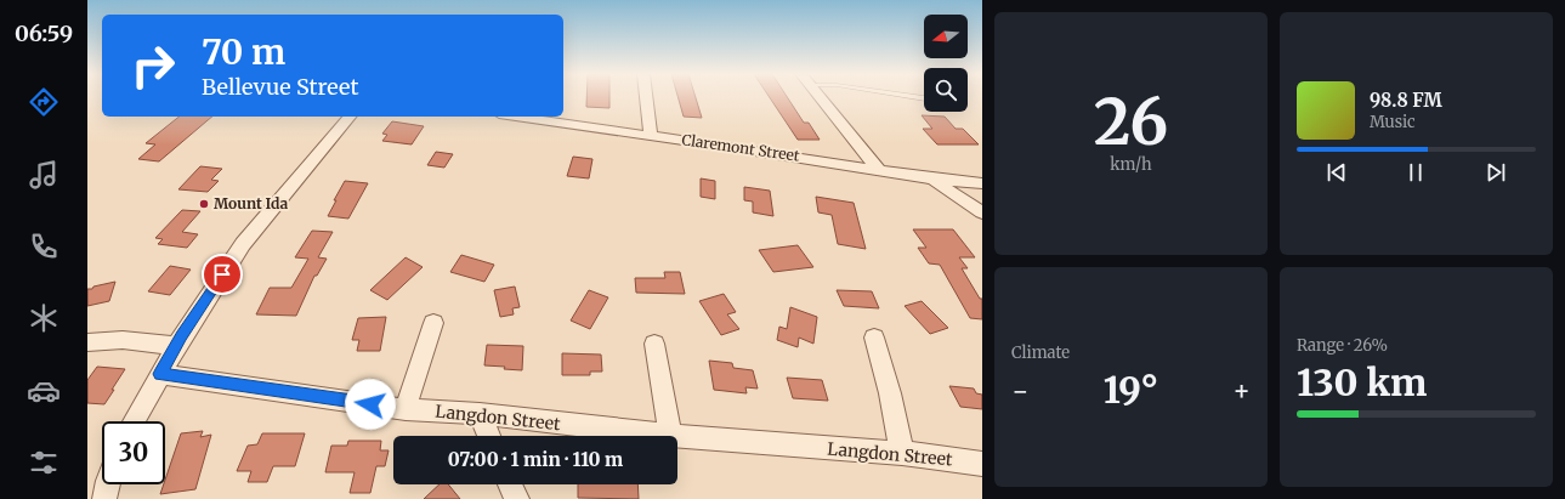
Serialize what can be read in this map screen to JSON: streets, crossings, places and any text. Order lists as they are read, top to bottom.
{
  "streets": {
    "street": ["Claremont Street", "Langdon Street"]
  },
  "places": ["Mount Ida"],
  "north": "left",
  "page": {
    "tabs": "06:59",
    "tile": [
      ["26", "km/h"],
      "Climate",
      ["Range · 26%", "130 km"]
    ],
    "turn": ["70 m", "Bellevue Street"],
    "song": ["98.8 FM", "Music"],
    "heat": ["−", "19°", "+"],
    "limit": "30",
    "trip": "07:00 · 1 min · 110 m"
  }
}
